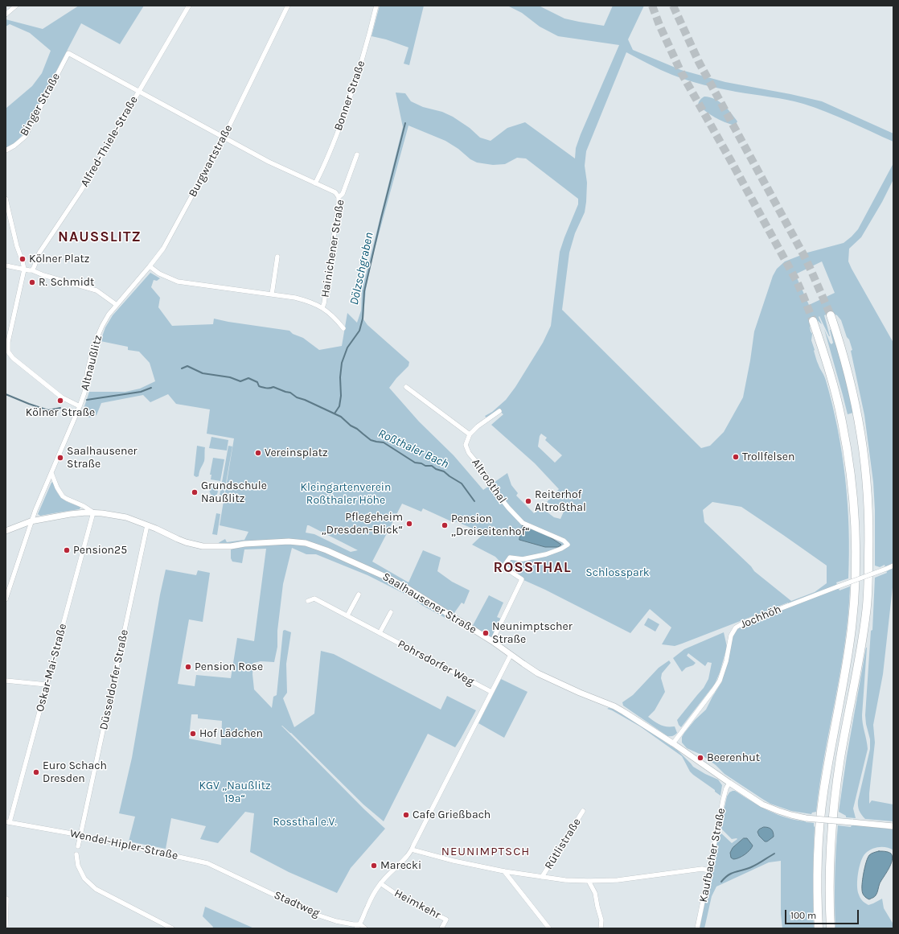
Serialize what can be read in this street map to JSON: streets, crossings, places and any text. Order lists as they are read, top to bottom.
{
  "streets": {
    "street": [
      "Bonner Straße",
      "Binger Straße",
      "Alfred-Thiele-Straße",
      "Burgwartstraße",
      "Hainichener Straße",
      "Altnaußlitz",
      "Altroßthal",
      "Saalhausener Straße",
      "Jochhöh",
      "Pohrsdorfer Weg",
      "Oskar-Mai-Straße",
      "Düsseldorfer Straße",
      "Rütlistraße",
      "Wendel-Hipler-Straße",
      "Kaufbacher Straße",
      "Stadtweg",
      "Heimkehr"
    ]
  },
  "crossings": [
    ["Binger Straße", "Alfred-Thiele-Straße"],
    ["Burgwartstraße", "Altnaußlitz"],
    ["Altnaußlitz", "Saalhausener Straße"],
    ["Altroßthal", "Saalhausener Straße"],
    ["Saalhausener Straße", "Jochhöh"],
    ["Saalhausener Straße", "Oskar-Mai-Straße"],
    ["Saalhausener Straße", "Düsseldorfer Straße"],
    ["Saalhausener Straße", "Kaufbacher Straße"],
    ["Oskar-Mai-Straße", "Wendel-Hipler-Straße"],
    ["Düsseldorfer Straße", "Wendel-Hipler-Straße"],
    ["Wendel-Hipler-Straße", "Stadtweg"]
  ],
  "districts": ["NAUSSLITZ", "ROSSTHAL", "NEUNIMPTSCH"],
  "water": ["Dölzschgraben", "Roßthaler Bach"],
  "parks": [
    "Kleingartenverein Roßthaler Höhe",
    "Schlosspark",
    "KGV „Naußlitz 19a“",
    "Rossthal e.V."
  ],
  "places": [
    "Kölner Platz",
    "R. Schmidt",
    "Kölner Straße",
    "Vereinsplatz",
    "Trollfelsen",
    "Saalhausener Straße",
    "Grundschule Naußlitz",
    "Reiterhof Altroßthal",
    "Pflegeheim „Dresden-Blick“",
    "Pension „Dreiseitenhof“",
    "Pension25",
    "Neunimptscher Straße",
    "Pension Rose",
    "Hof Lädchen",
    "Beerenhut",
    "Euro Schach Dresden",
    "Cafe Grießbach",
    "Marecki"
  ],
  "scale_bar": "100 m"
}
